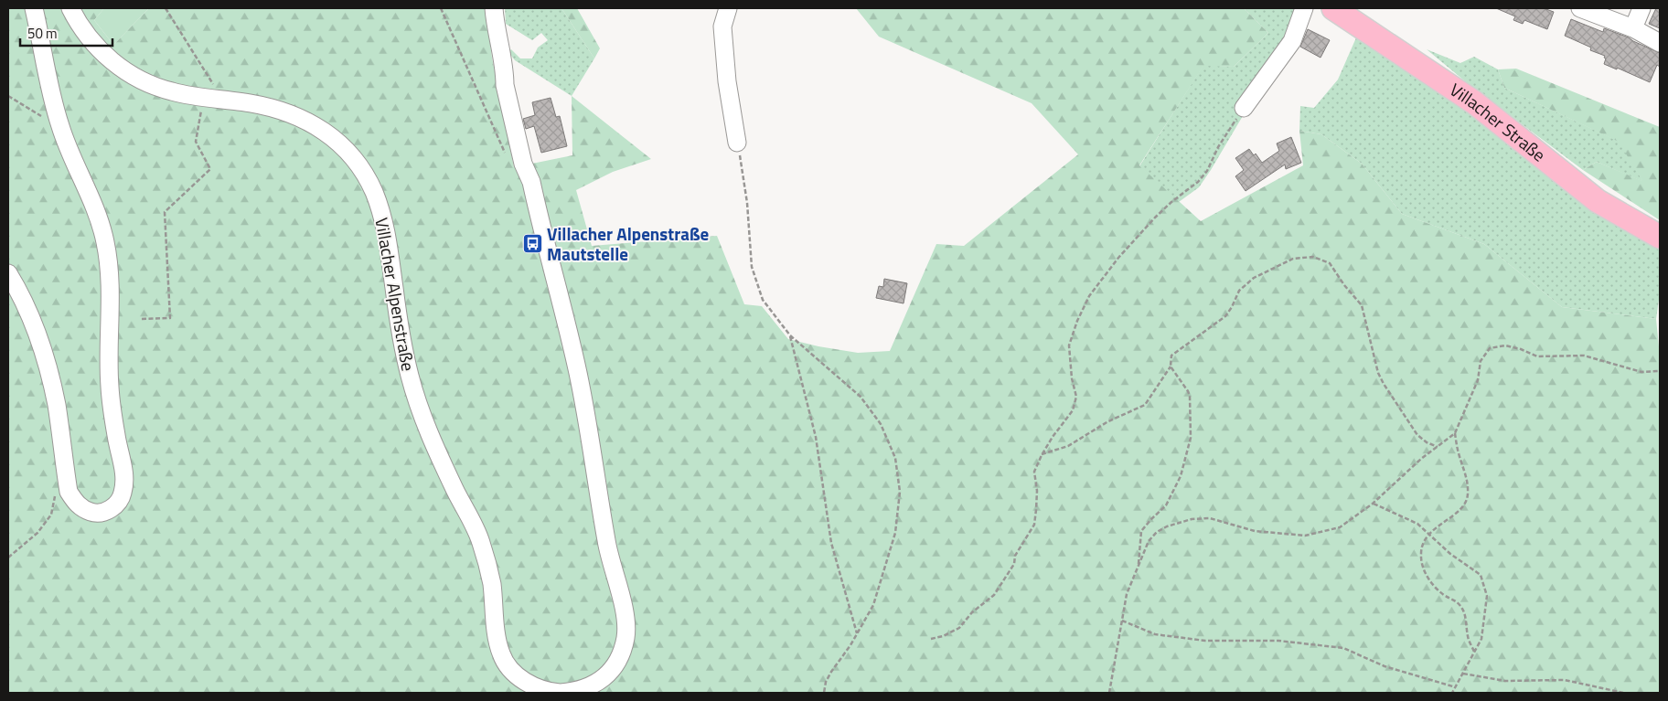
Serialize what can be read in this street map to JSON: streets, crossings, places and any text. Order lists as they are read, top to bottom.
{
  "streets": {
    "main road": ["Villacher Straße"],
    "street": ["Villacher Alpenstraße"]
  },
  "places": {
    "bus stop": ["Villacher Alpenstraße Mautstelle"]
  },
  "scale_bar": "50 m"
}
